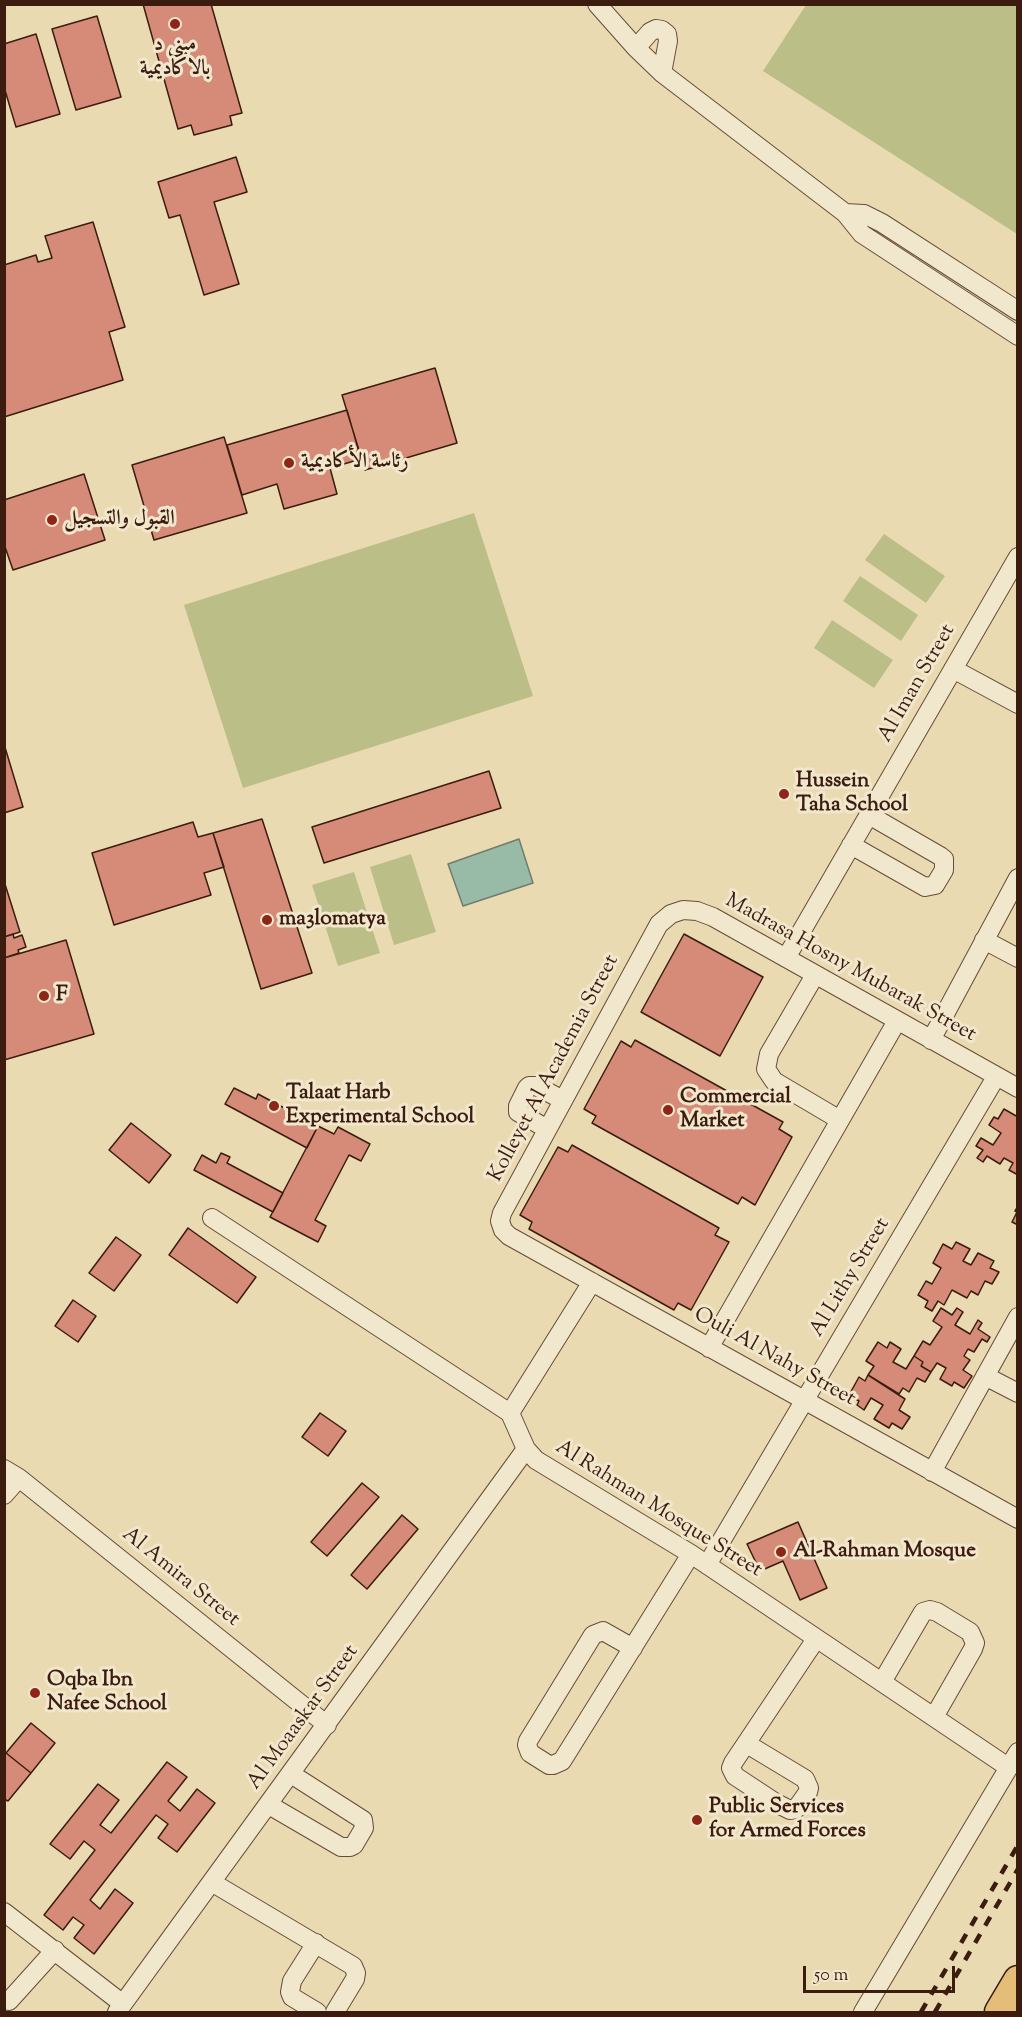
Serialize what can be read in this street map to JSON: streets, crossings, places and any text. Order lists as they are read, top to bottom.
{
  "streets": {
    "street": [
      "Al Iman Street",
      "Madrasa Hosny Mubarak Street",
      "Kolleyet Al Academia Street",
      "Al Lithy Street",
      "Ouli Al Nahy Street",
      "Al Rahman Mosque Street",
      "Al Amira Street",
      "Al Moaaskar Street"
    ]
  },
  "crossings": [
    ["Al Iman Street", "Madrasa Hosny Mubarak Street"],
    ["Madrasa Hosny Mubarak Street", "Kolleyet Al Academia Street"],
    ["Madrasa Hosny Mubarak Street", "Al Lithy Street"],
    ["Kolleyet Al Academia Street", "Ouli Al Nahy Street"],
    ["Al Lithy Street", "Ouli Al Nahy Street"],
    ["Al Lithy Street", "Al Rahman Mosque Street"],
    ["Al Rahman Mosque Street", "Al Moaaskar Street"],
    ["Al Amira Street", "Al Moaaskar Street"]
  ],
  "places": [
    "مبني د بالاكاديمية",
    "رئاسة الأكاديمية",
    "القبول والتسجيل",
    "Hussein Taha School",
    "ma3lomatya",
    "F",
    "Talaat Harb Experimental School",
    "Commercial Market",
    "Al-Rahman Mosque",
    "Oqba Ibn Nafee School",
    "Public Services for Armed Forces"
  ],
  "scale_bar": "50 m"
}
